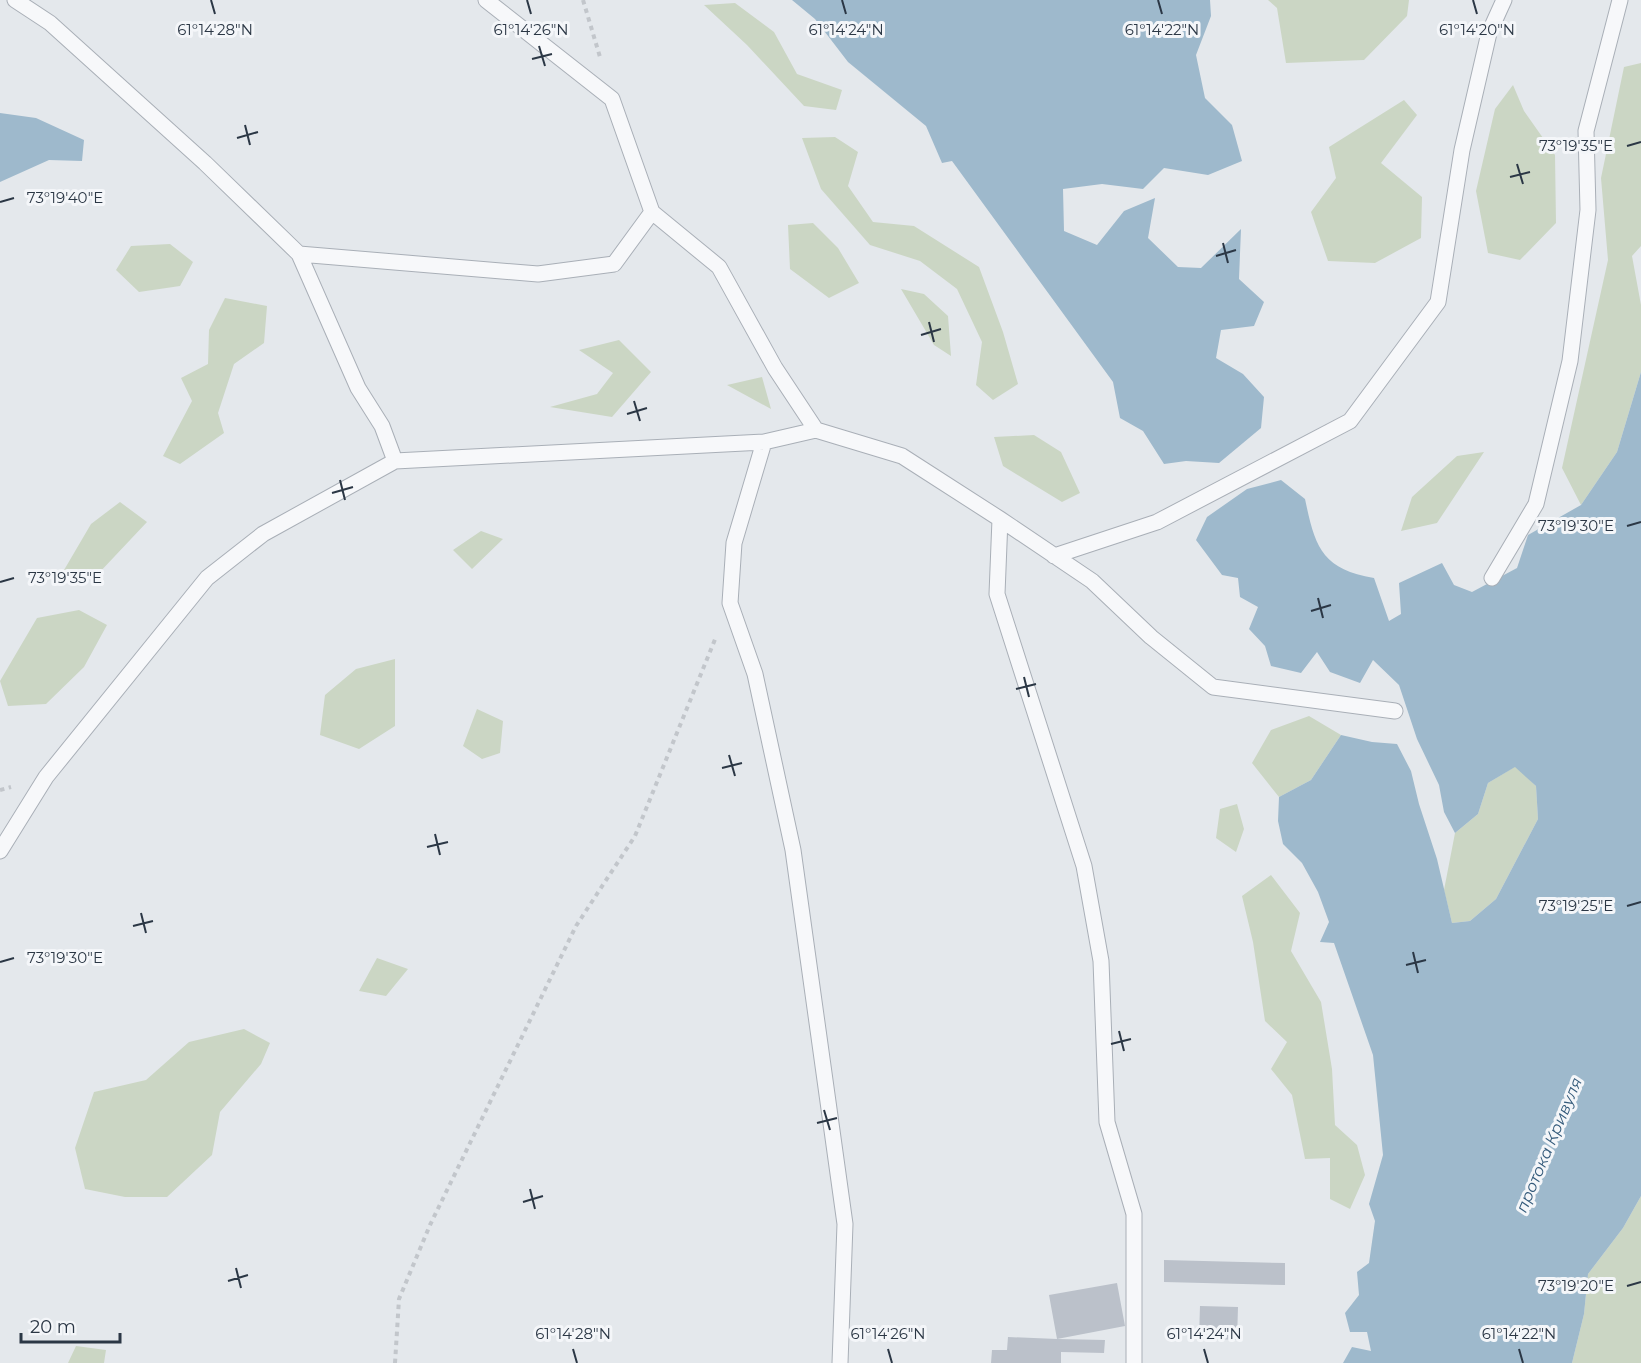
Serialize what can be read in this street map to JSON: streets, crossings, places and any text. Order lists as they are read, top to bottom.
{
  "water": ["протока Кривуля"],
  "scale_bar": "20 m",
  "coordinates": [
    "61°14'28\"N",
    "61°14'26\"N",
    "61°14'24\"N",
    "61°14'22\"N",
    "61°14'20\"N",
    "73°19'35\"E",
    "73°19'40\"E",
    "73°19'30\"E",
    "73°19'25\"E",
    "73°19'20\"E"
  ]
}
